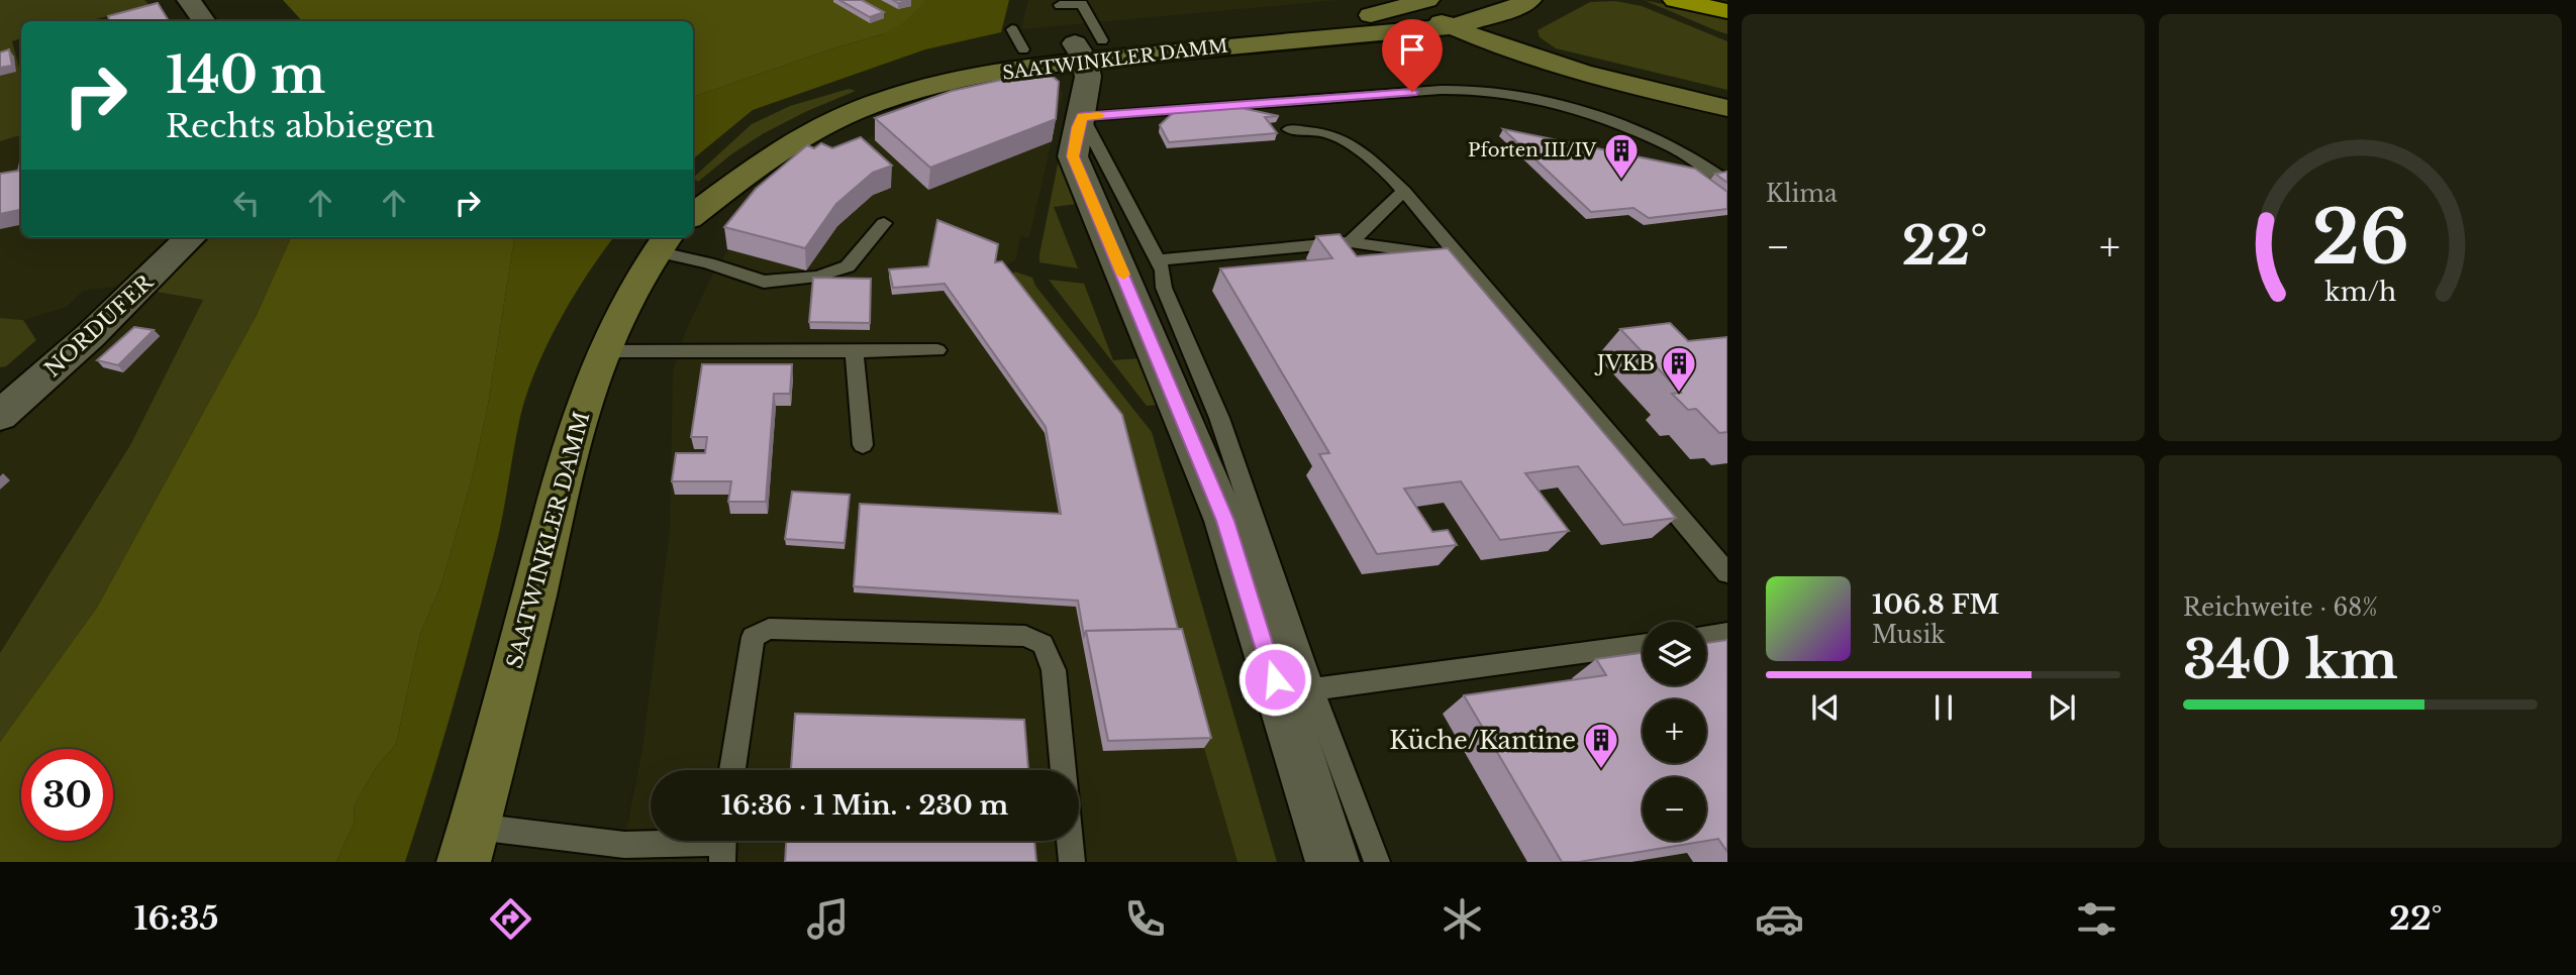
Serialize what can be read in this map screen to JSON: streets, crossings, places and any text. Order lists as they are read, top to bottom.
{
  "streets": {
    "main road": ["SAATWINKLER DAMM"],
    "street": ["NORDUFER"]
  },
  "places": {
    "building": ["Pforten III/IV", "JVKB", "Küche/Kantine"]
  },
  "page": {
    "tile": [
      "Klima",
      ["Reichweite · 68%", "340 km"]
    ],
    "turn": ["140 m", "Rechts abbiegen"],
    "heat": ["−", "22°", "+"],
    "song": ["106.8 FM", "Musik"],
    "map_buttons": ["+", "−"],
    "limit": "30",
    "trip": "16:36 · 1 Min. · 230 m",
    "tabs": ["16:35", "22°"],
    "gauge": ["26", "km/h"]
  }
}
